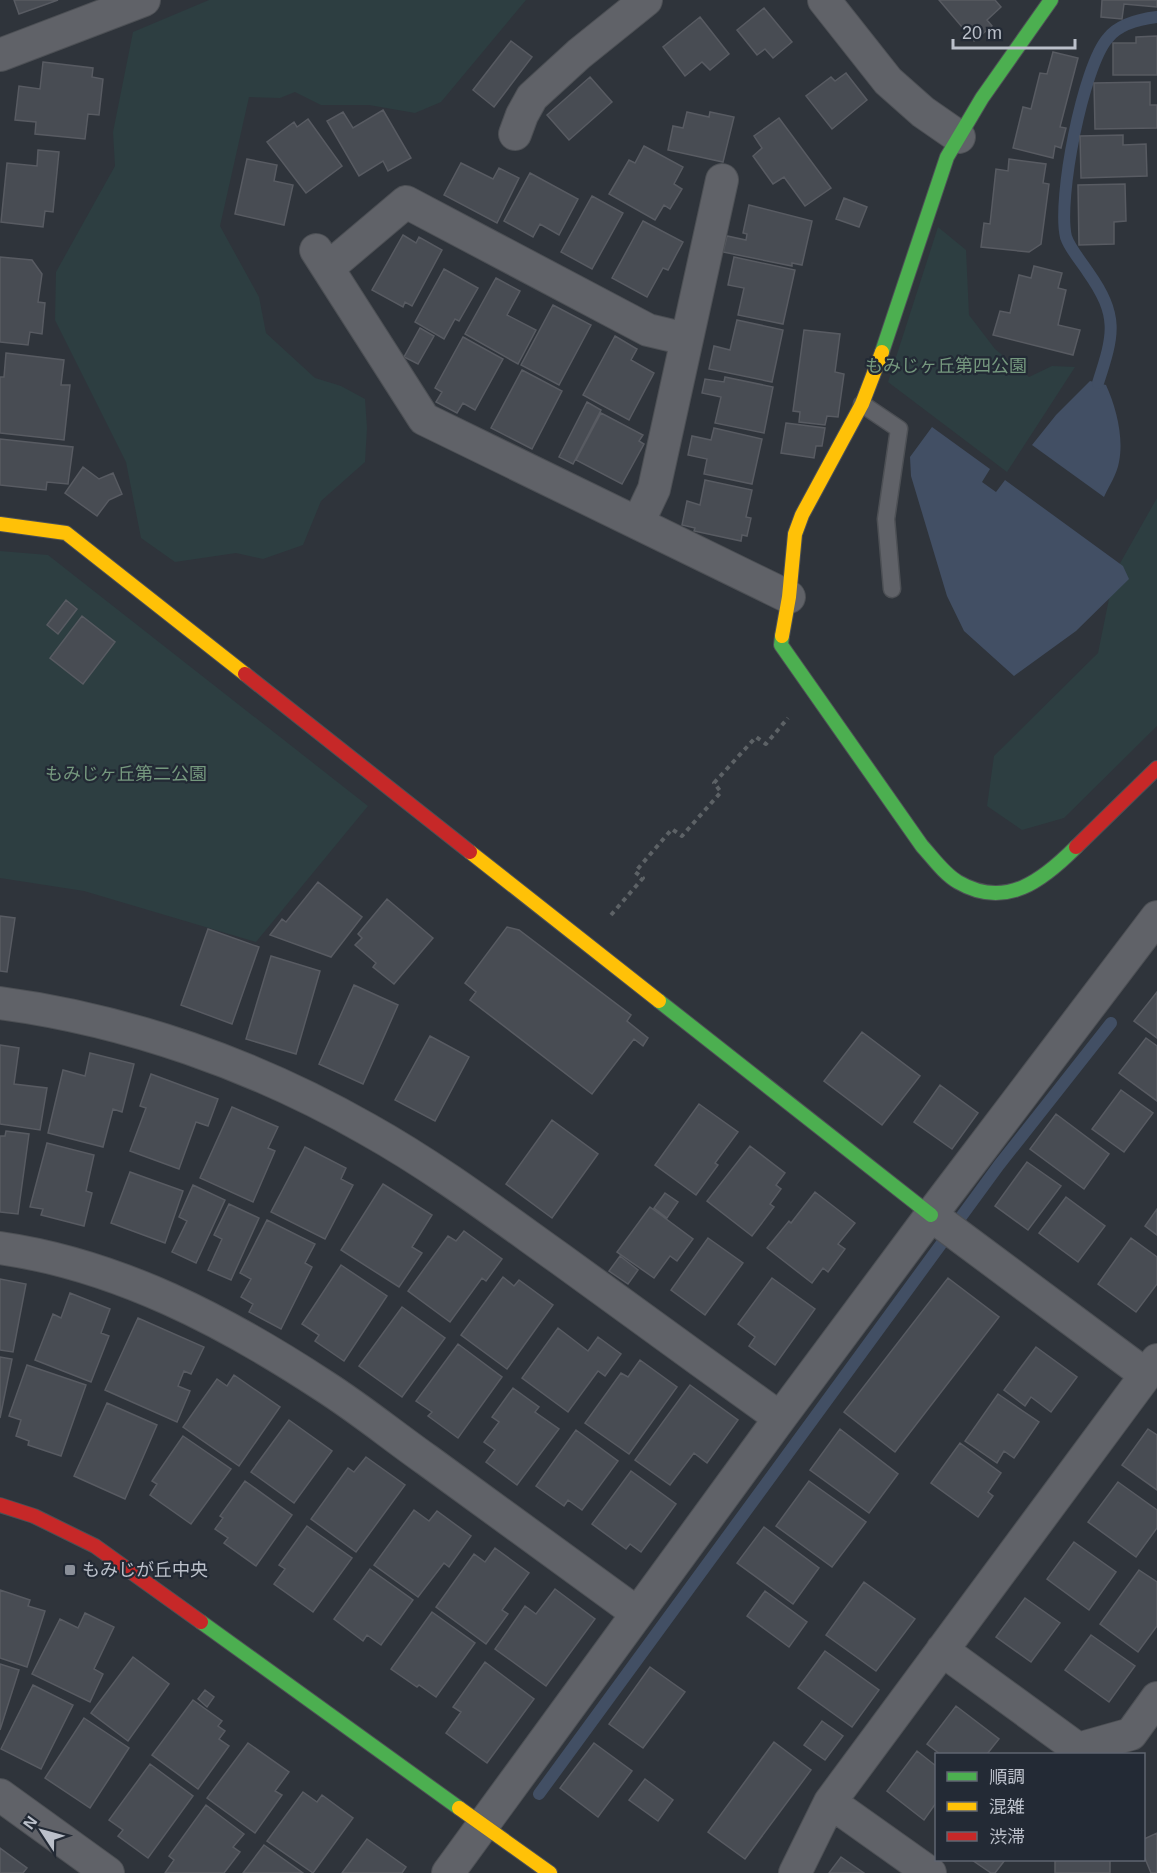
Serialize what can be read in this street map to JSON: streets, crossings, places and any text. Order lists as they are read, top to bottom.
{
  "parks": ["もみじヶ丘第四公園", "もみじヶ丘第二公園"],
  "places": {
    "transit": ["もみじが丘中央"]
  },
  "legend": ["順調", "混雑", "渋滞"],
  "scale_bar": "20 m",
  "north": "top left"
}
